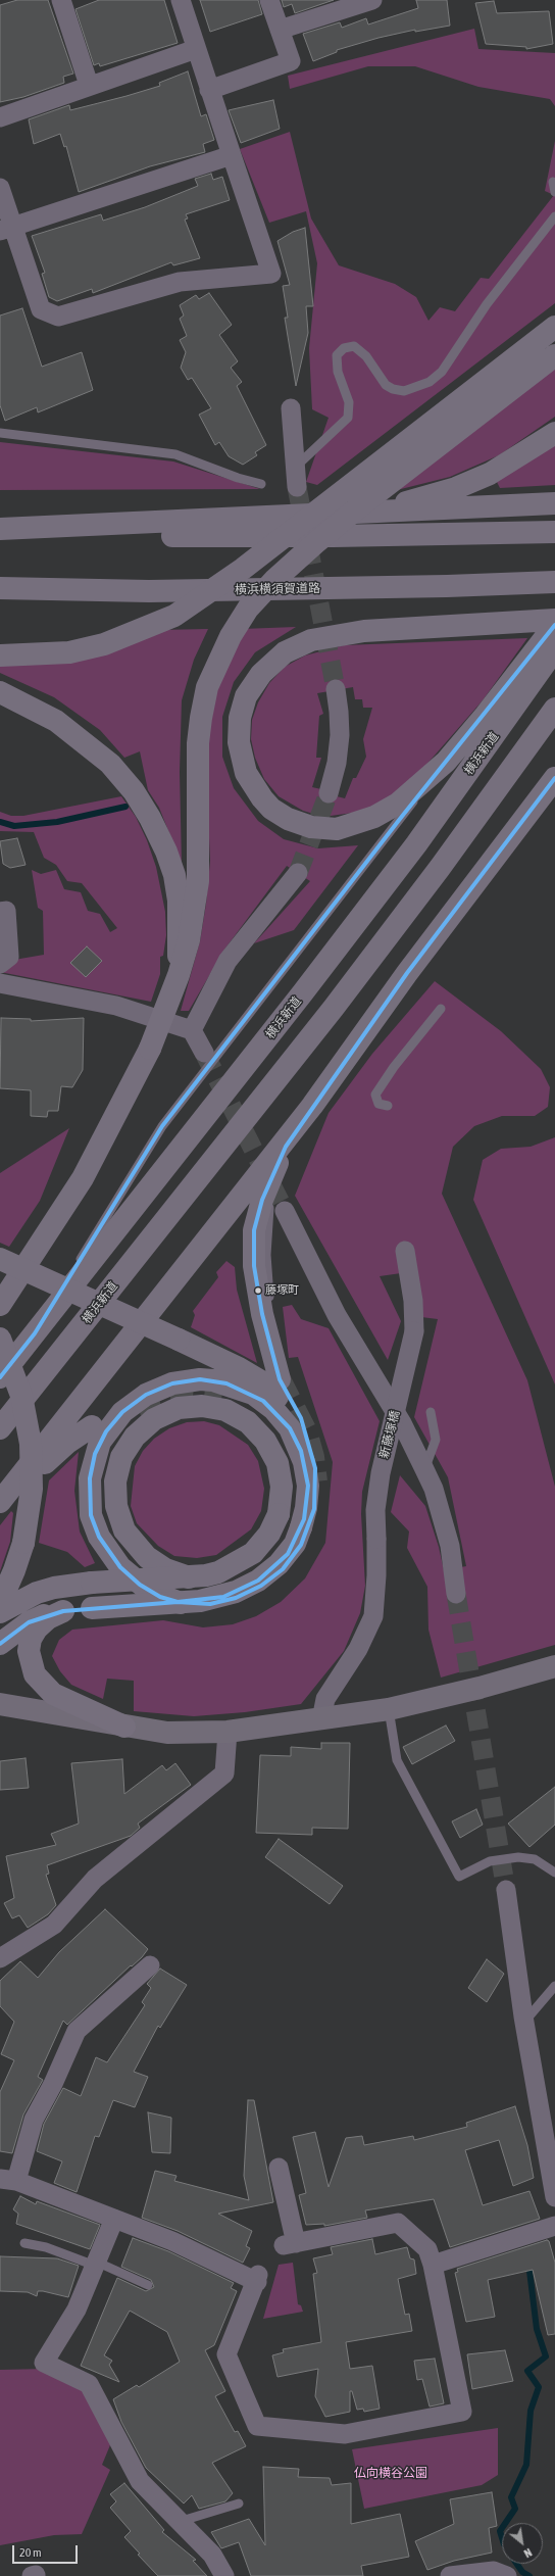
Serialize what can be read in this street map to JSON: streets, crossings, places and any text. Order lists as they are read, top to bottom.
{
  "streets": {
    "highway": ["横浜横須賀道路", "横浜新道"],
    "street": ["新藤塚橋"]
  },
  "parks": ["仏向横谷公園"],
  "places": ["藤塚町"],
  "scale_bar": "20 m",
  "north": "bottom right"
}
